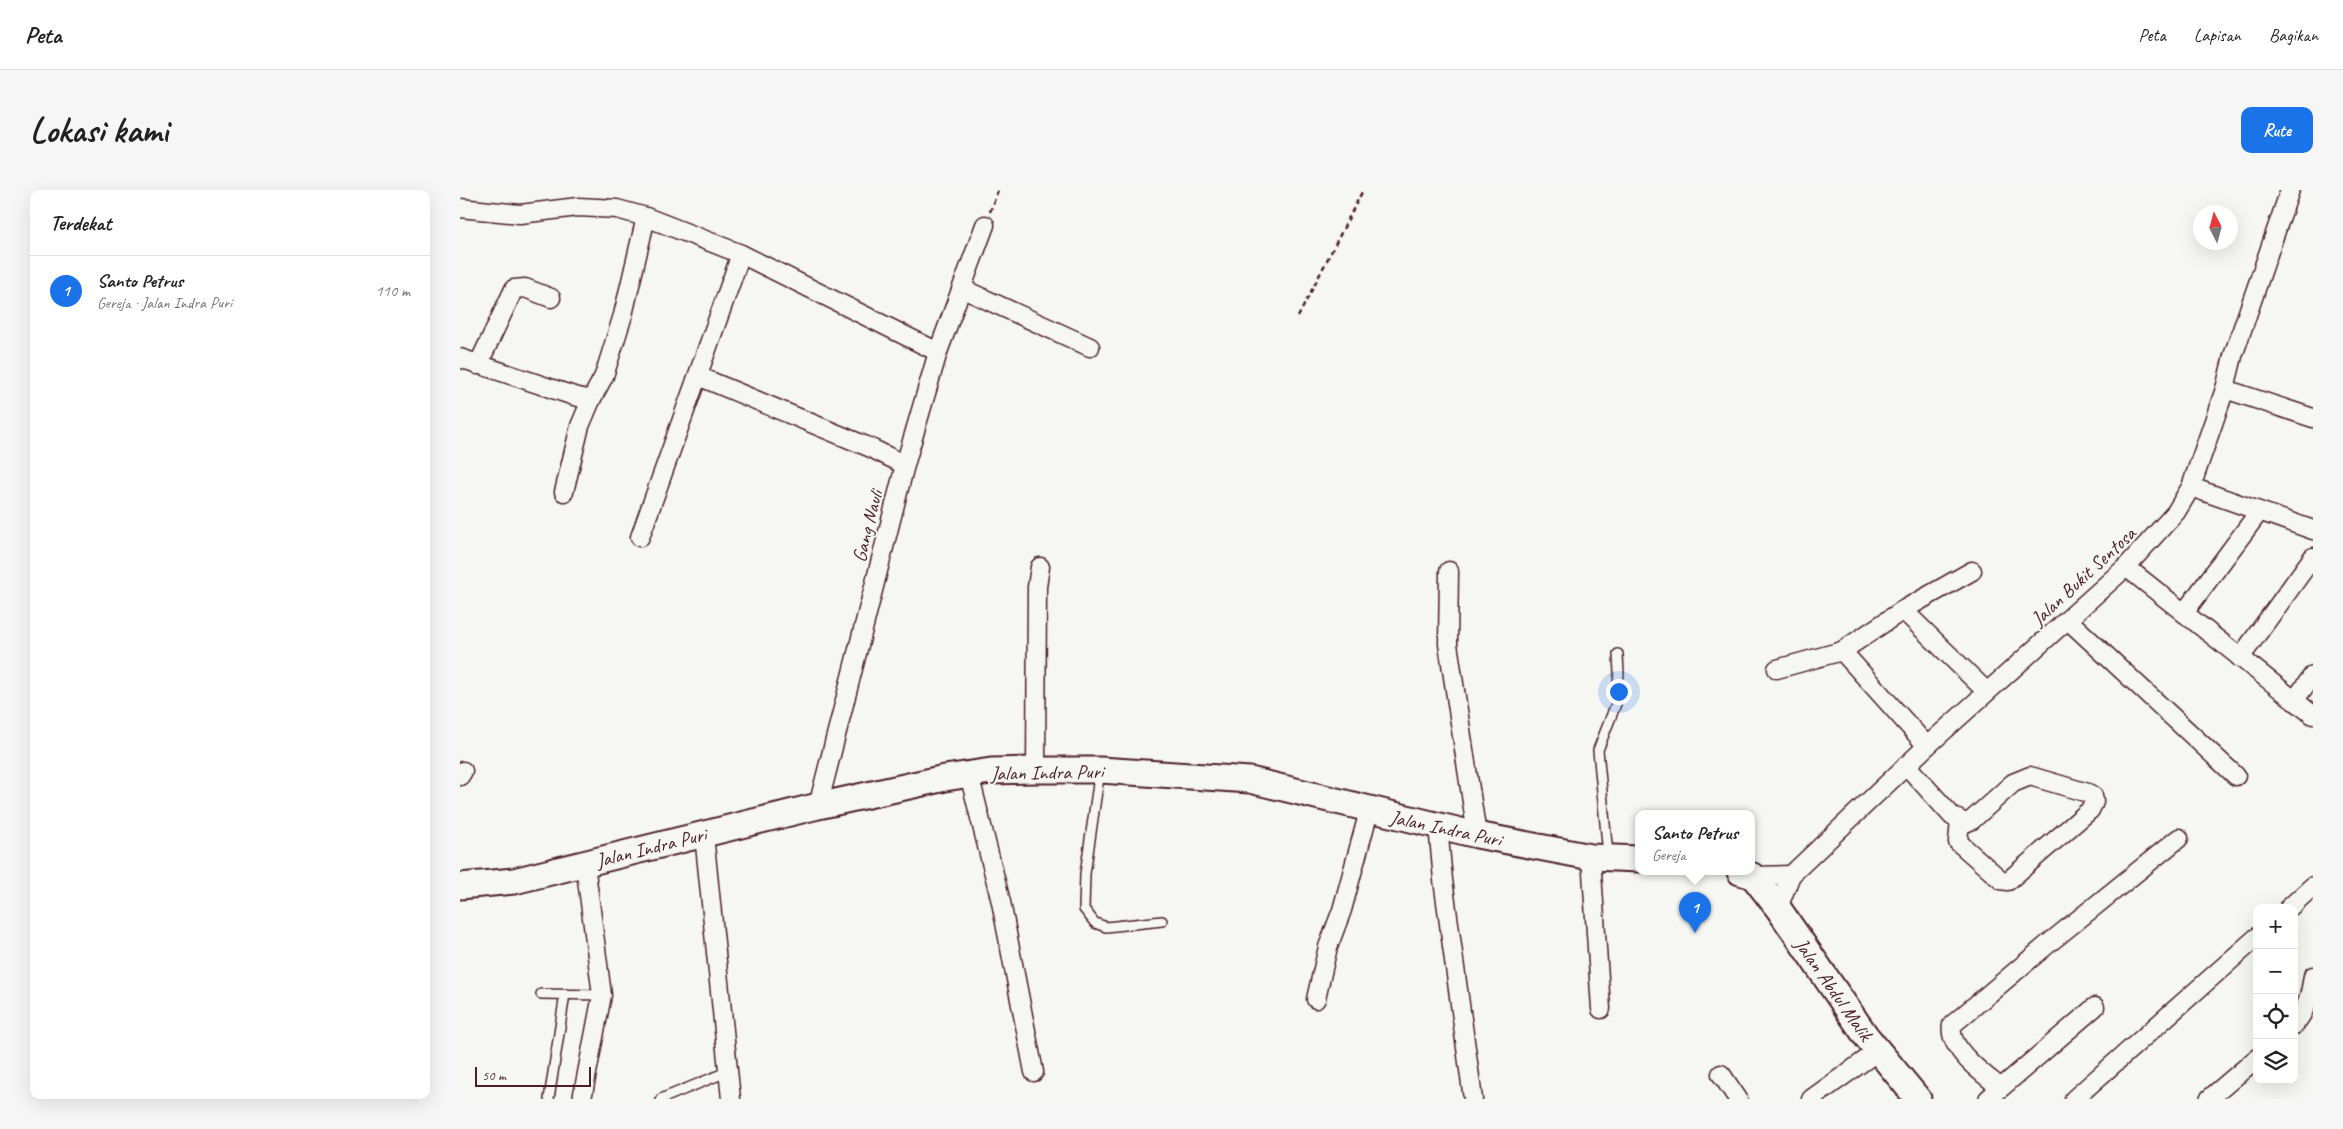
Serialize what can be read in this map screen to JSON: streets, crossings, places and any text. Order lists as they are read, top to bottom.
{
  "streets": {
    "street": [
      "Gang Nauli",
      "Jalan Bukit Sentosa",
      "Jalan Indra Puri",
      "Jalan Abdul Malik"
    ]
  },
  "crossings": [
    ["Gang Nauli", "Jalan Indra Puri"],
    ["Jalan Bukit Sentosa", "Jalan Abdul Malik"]
  ],
  "scale_bar": "50 m",
  "north": "top",
  "page": {
    "header": "Peta",
    "nav": ["Peta", "Lapisan", "Bagikan"],
    "buttons": "Rute",
    "title": "Lokasi kami",
    "heading": "Terdekat",
    "list": [
      {
        "mark": "1",
        "name": "Santo Petrus",
        "note": "Gereja · Jalan Indra Puri",
        "value": "110 m"
      }
    ],
    "popup": ["Santo Petrus", "Gereja"],
    "pins": "1",
    "map_buttons": ["+", "−"],
    "scale": "50 m"
  }
}
